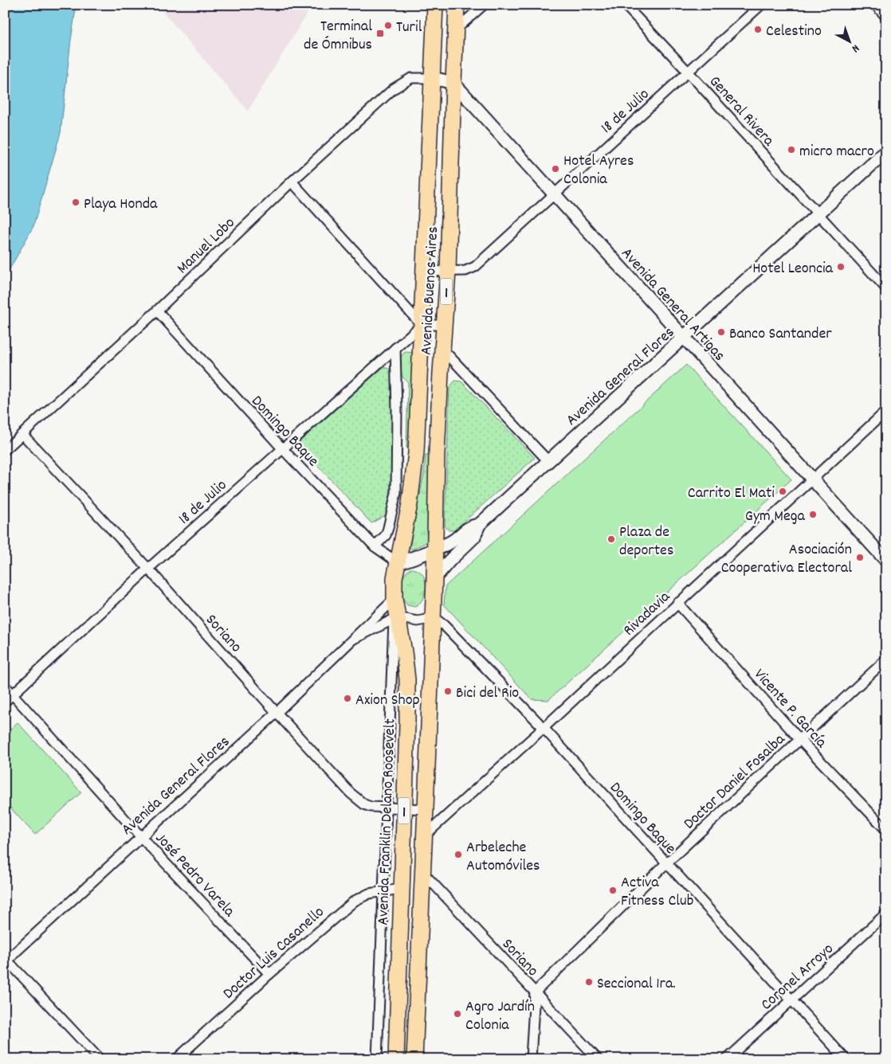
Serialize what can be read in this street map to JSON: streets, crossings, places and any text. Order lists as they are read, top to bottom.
{
  "streets": {
    "main road": ["Avenida Buenos Aires", "1", "Avenida Franklin Delano Roosevelt"],
    "street": [
      "18 de Julio",
      "General Rivera",
      "Manuel Lobo",
      "Avenida General Artigas",
      "Avenida General Flores",
      "Domingo Baque",
      "Rivadavia",
      "Soriano",
      "Vicente P. García",
      "Doctor Daniel Fosalba",
      "José Pedro Varela",
      "Doctor Luis Casanello",
      "Coronel Arroyo"
    ]
  },
  "crossings": [
    ["18 de Julio", "General Rivera"],
    ["18 de Julio", "Avenida Buenos Aires"],
    ["18 de Julio", "Avenida General Artigas"],
    ["18 de Julio", "Domingo Baque"],
    ["18 de Julio", "Soriano"],
    ["18 de Julio", "José Pedro Varela"],
    ["General Rivera", "Avenida General Flores"],
    ["Manuel Lobo", "Avenida Buenos Aires"],
    ["Manuel Lobo", "Domingo Baque"],
    ["Manuel Lobo", "Soriano"],
    ["Avenida Buenos Aires", "Avenida General Artigas"],
    ["Avenida Buenos Aires", "Avenida General Flores"],
    ["Avenida Buenos Aires", "Domingo Baque"],
    ["Avenida Buenos Aires", "Avenida Franklin Delano Roosevelt"],
    ["Avenida General Artigas", "Avenida General Flores"],
    ["Avenida General Artigas", "Rivadavia"],
    ["Avenida General Flores", "Domingo Baque"],
    ["Avenida General Flores", "Soriano"],
    ["Avenida General Flores", "Avenida Franklin Delano Roosevelt"],
    ["Avenida General Flores", "José Pedro Varela"],
    ["Domingo Baque", "Rivadavia"],
    ["Domingo Baque", "Doctor Daniel Fosalba"],
    ["Domingo Baque", "Avenida Franklin Delano Roosevelt"],
    ["Domingo Baque", "Coronel Arroyo"],
    ["Rivadavia", "Vicente P. García"],
    ["Rivadavia", "Avenida Franklin Delano Roosevelt"],
    ["Soriano", "Doctor Daniel Fosalba"],
    ["Soriano", "Avenida Franklin Delano Roosevelt"],
    ["Vicente P. García", "Doctor Daniel Fosalba"],
    ["Avenida Franklin Delano Roosevelt", "Doctor Luis Casanello"],
    ["José Pedro Varela", "Doctor Luis Casanello"]
  ],
  "places": {
    "other": [
      "Turil",
      "Celestino",
      "micro macro",
      "Hotel Ayres Colonia",
      "Playa Honda",
      "Hotel Leoncia",
      "Banco Santander",
      "Carrito El Mati",
      "Gym Mega",
      "Plaza de deportes",
      "Asociación Cooperativa Electoral",
      "Bici del Rio",
      "Axion Shop",
      "Arbeleche Automóviles",
      "Activa Fitness Club",
      "Seccional 1ra.",
      "Agro Jardín Colonia"
    ],
    "transit": ["Terminal de Ómnibus"]
  },
  "north": "bottom right"
}
